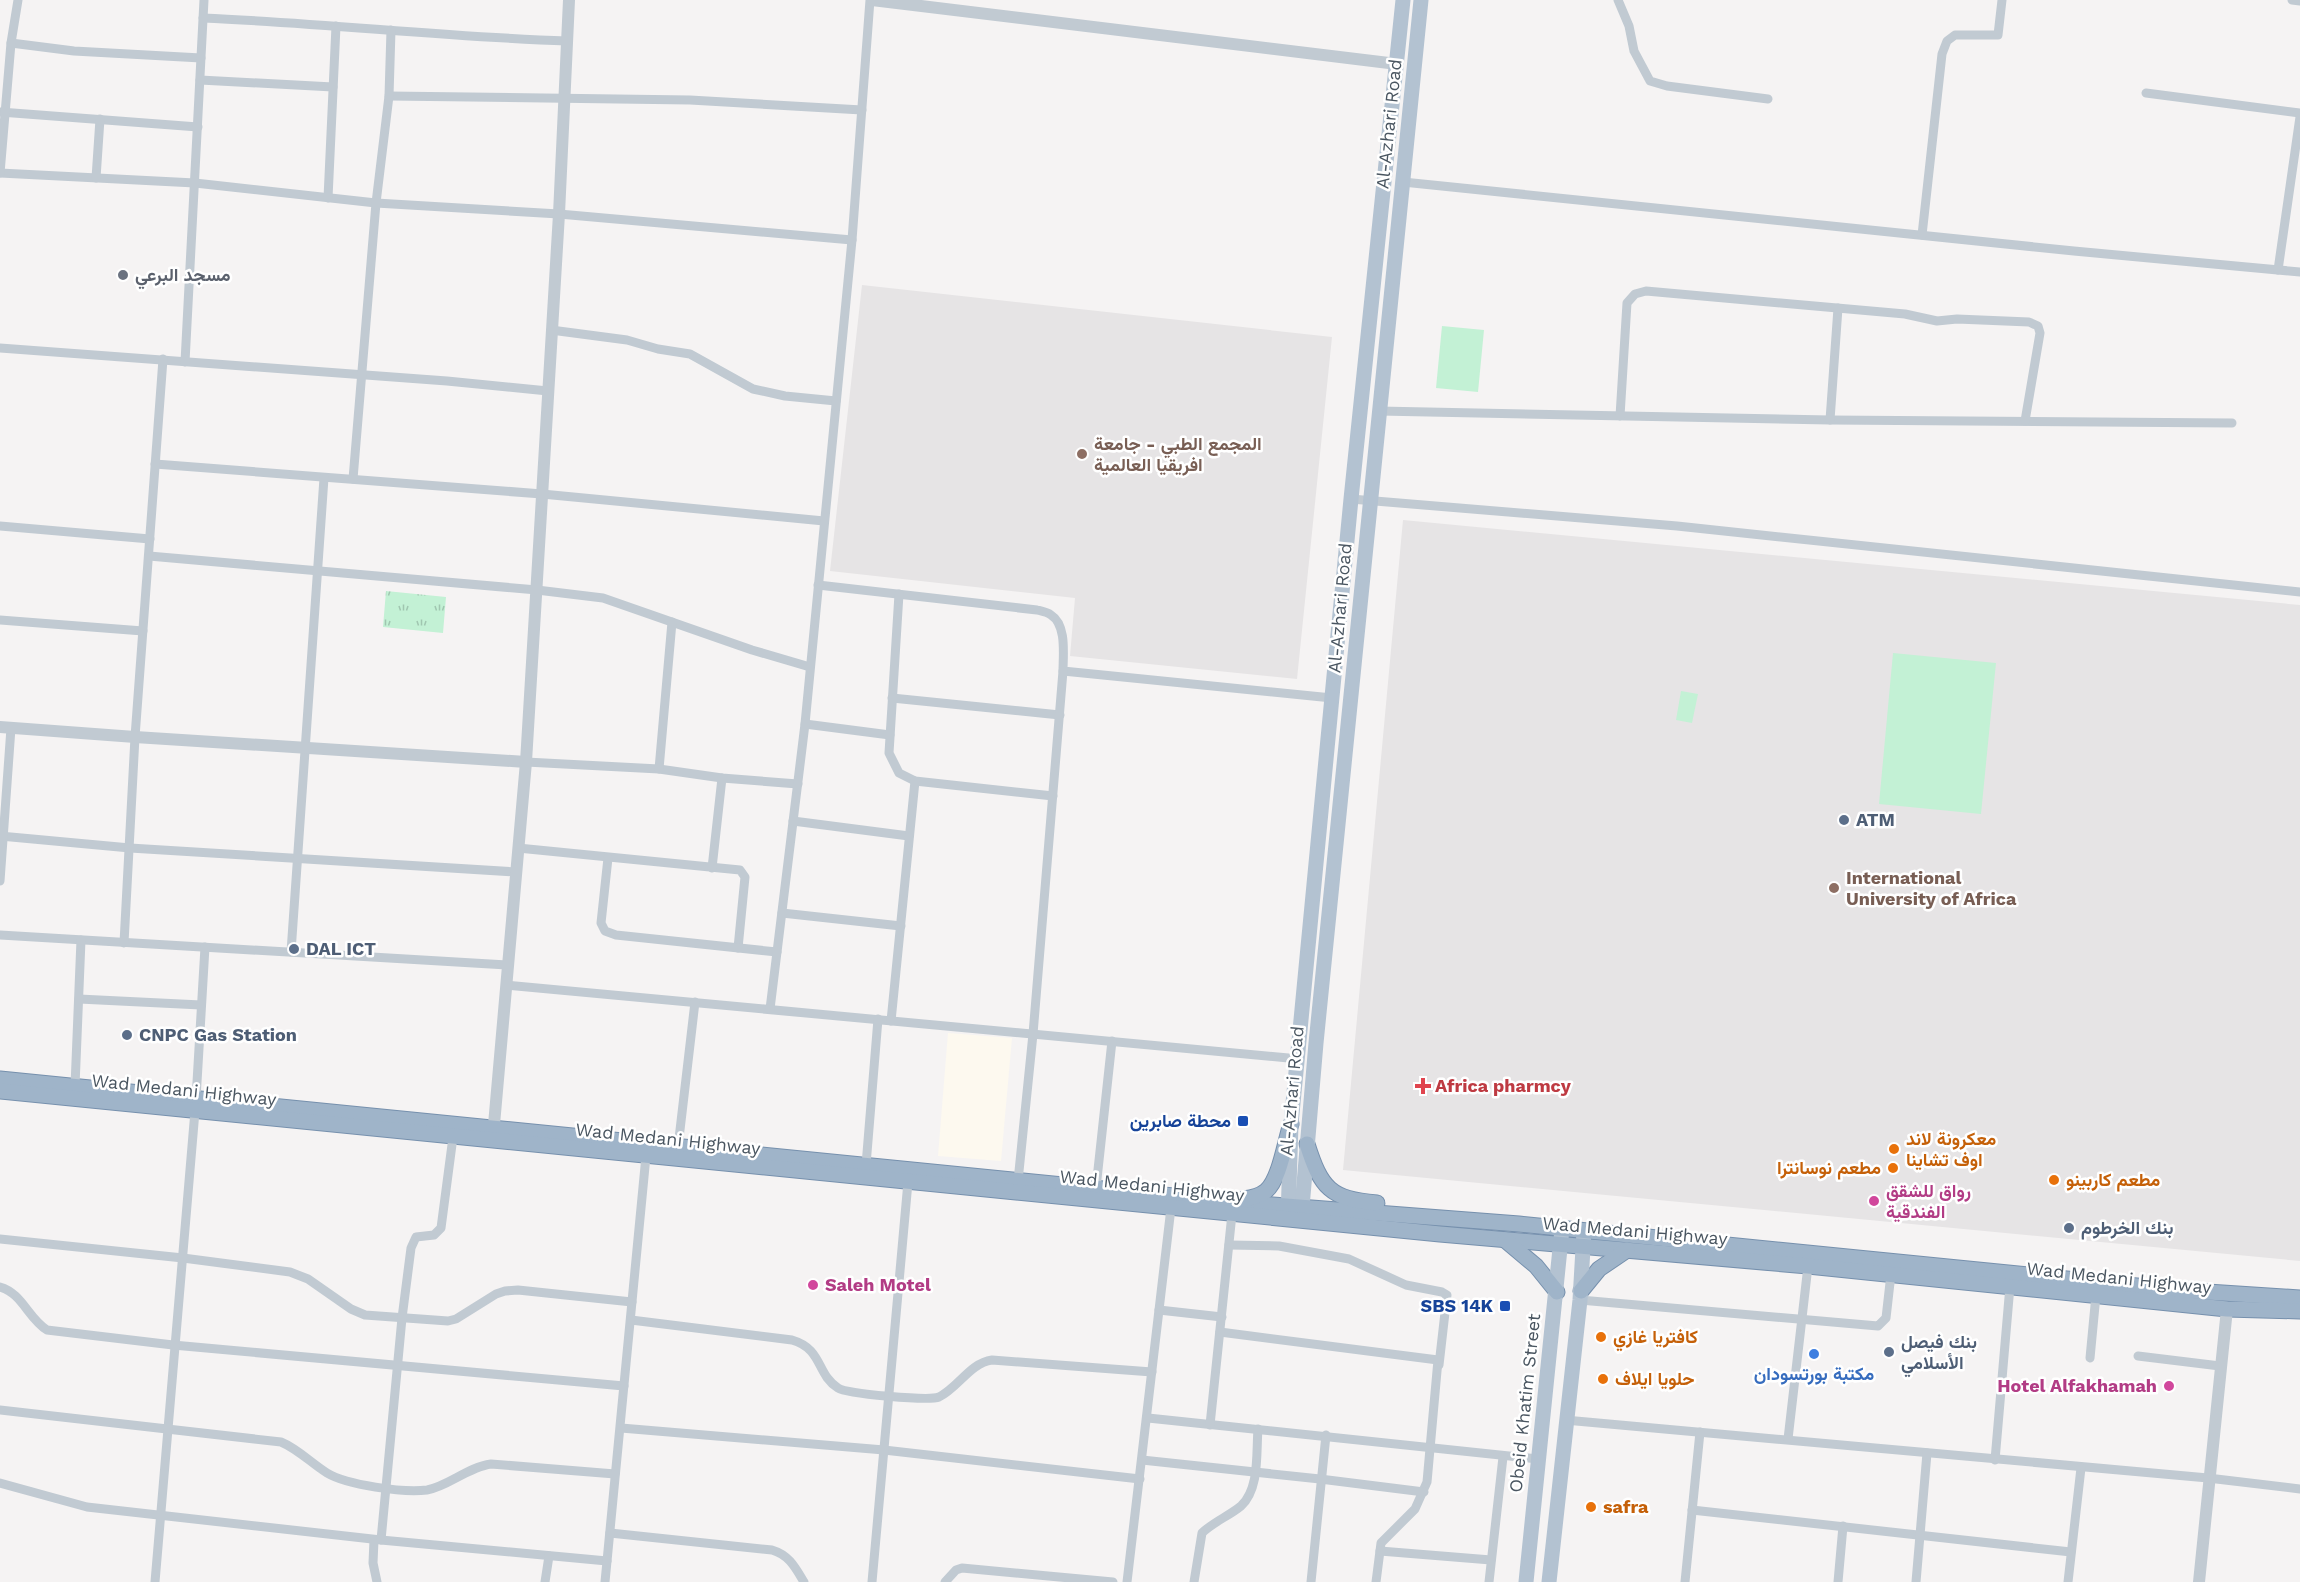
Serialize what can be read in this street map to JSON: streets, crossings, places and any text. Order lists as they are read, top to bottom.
{
  "streets": {
    "highway": ["Wad Medani Highway"],
    "main road": ["Al-Azhari Road", "Obeid Khatim Street"]
  },
  "crossings": [
    ["Al-Azhari Road", "Wad Medani Highway"],
    ["Wad Medani Highway", "Obeid Khatim Street"]
  ],
  "places": {
    "other": [
      "مسجد البرعي",
      "المجمع الطبي - جامعة افريقيا العالمية",
      "ATM",
      "International University of Africa",
      "DAL ICT",
      "CNPC Gas Station",
      "معكرونة لاند اوف تشاينا",
      "مطعم نوسانترا",
      "مطعم كاربينو",
      "رواق للشقق الفندقية",
      "بنك الخرطوم",
      "Saleh Motel",
      "كافتريا غازي",
      "بنك فيصل الأسلامي",
      "مكتبة بورتسودان",
      "حلويا ايلاف",
      "Hotel Alfakhamah",
      "safra"
    ],
    "health": ["Africa pharmcy"],
    "transit": ["محطة صابرين", "SBS 14K"]
  }
}
